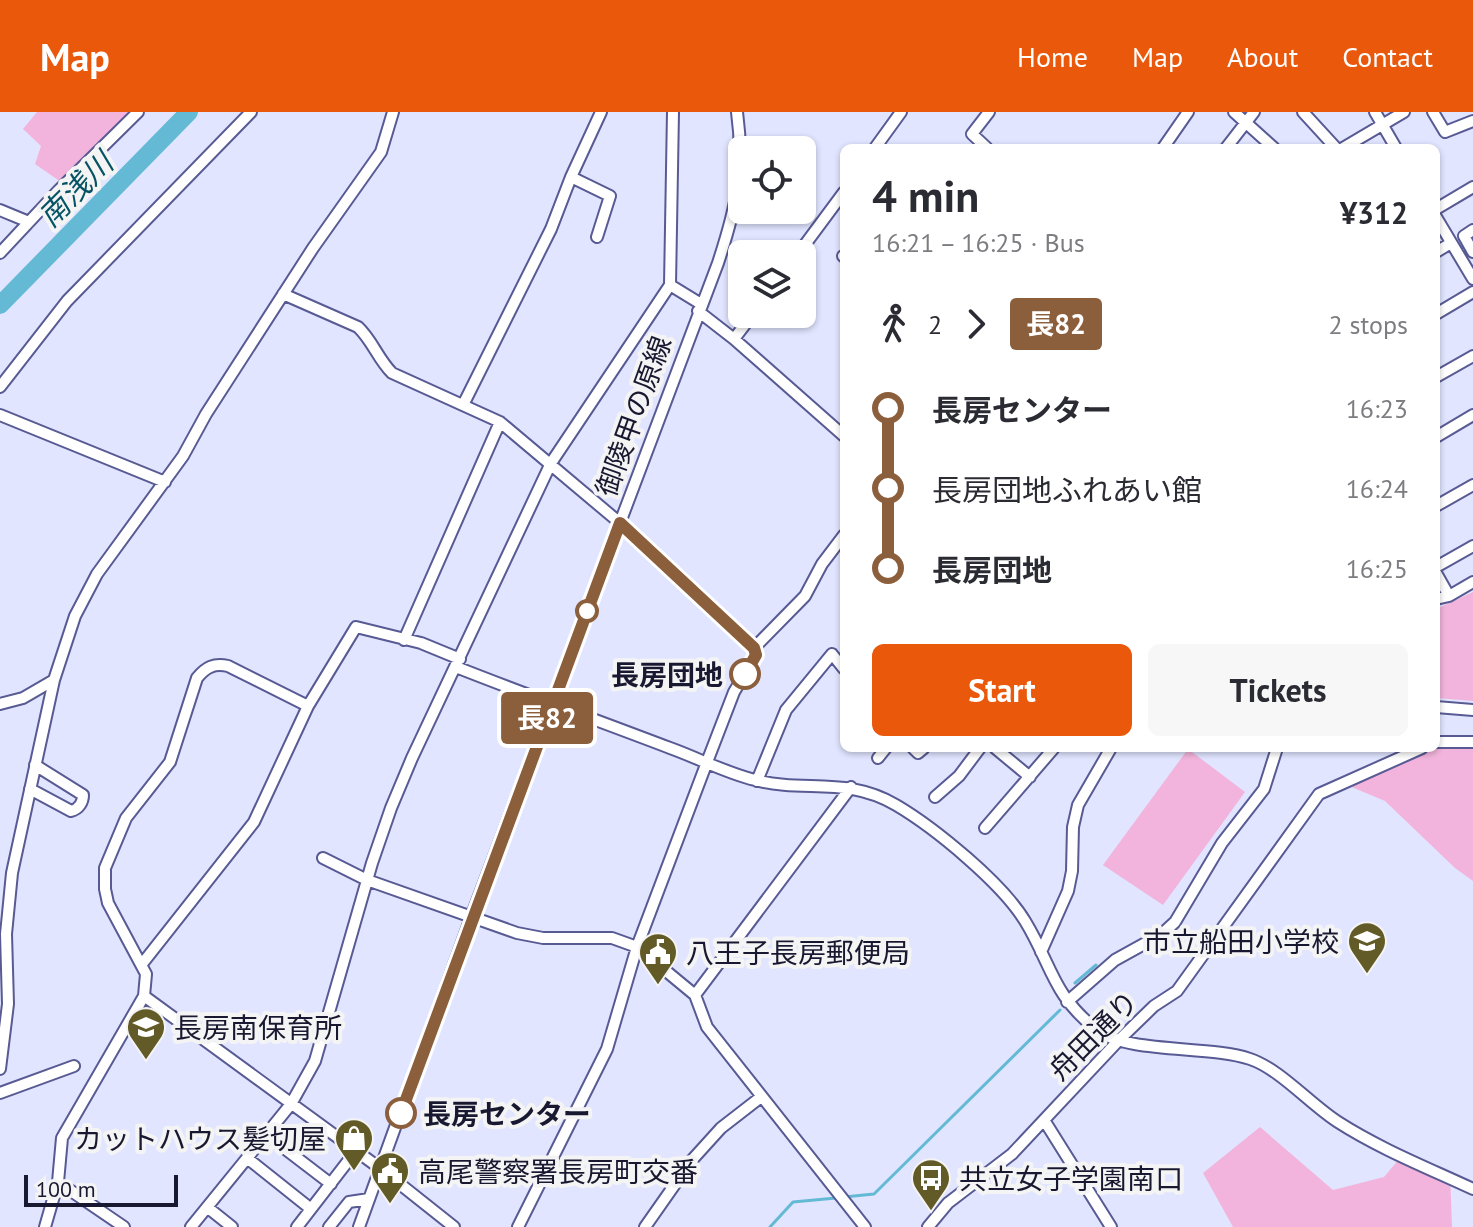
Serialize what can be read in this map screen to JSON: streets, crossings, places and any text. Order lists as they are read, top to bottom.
{
  "streets": {
    "street": ["御陵甲の原線", "舟田通り"]
  },
  "water": ["南浅川"],
  "places": {
    "other": ["長房団地", "長房センター"],
    "school or university": ["市立船田小学校", "長房南保育所"],
    "public building": ["八王子長房郵便局", "高尾警察署長房町交番"],
    "shop": ["カットハウス髪切屋"],
    "bus stop": ["共立女子学園南口"]
  },
  "lines": ["bus line 長82"],
  "scale_bar": "100 m",
  "page": {
    "header": "Map",
    "nav": [
      "Home",
      "Map",
      "About",
      "Contact"
    ],
    "on_map": "長82",
    "heading": ["4 min", "16:21 – 16:25 · Bus", "¥312"],
    "legs": ["2", "長82", "2 stops"],
    "list": [
      {
        "name": "長房センター",
        "value": "16:23"
      },
      {
        "name": "長房団地ふれあい館",
        "value": "16:24"
      },
      {
        "name": "長房団地",
        "value": "16:25"
      }
    ],
    "buttons": ["Start", "Tickets"],
    "scale": "100 m"
  }
}
